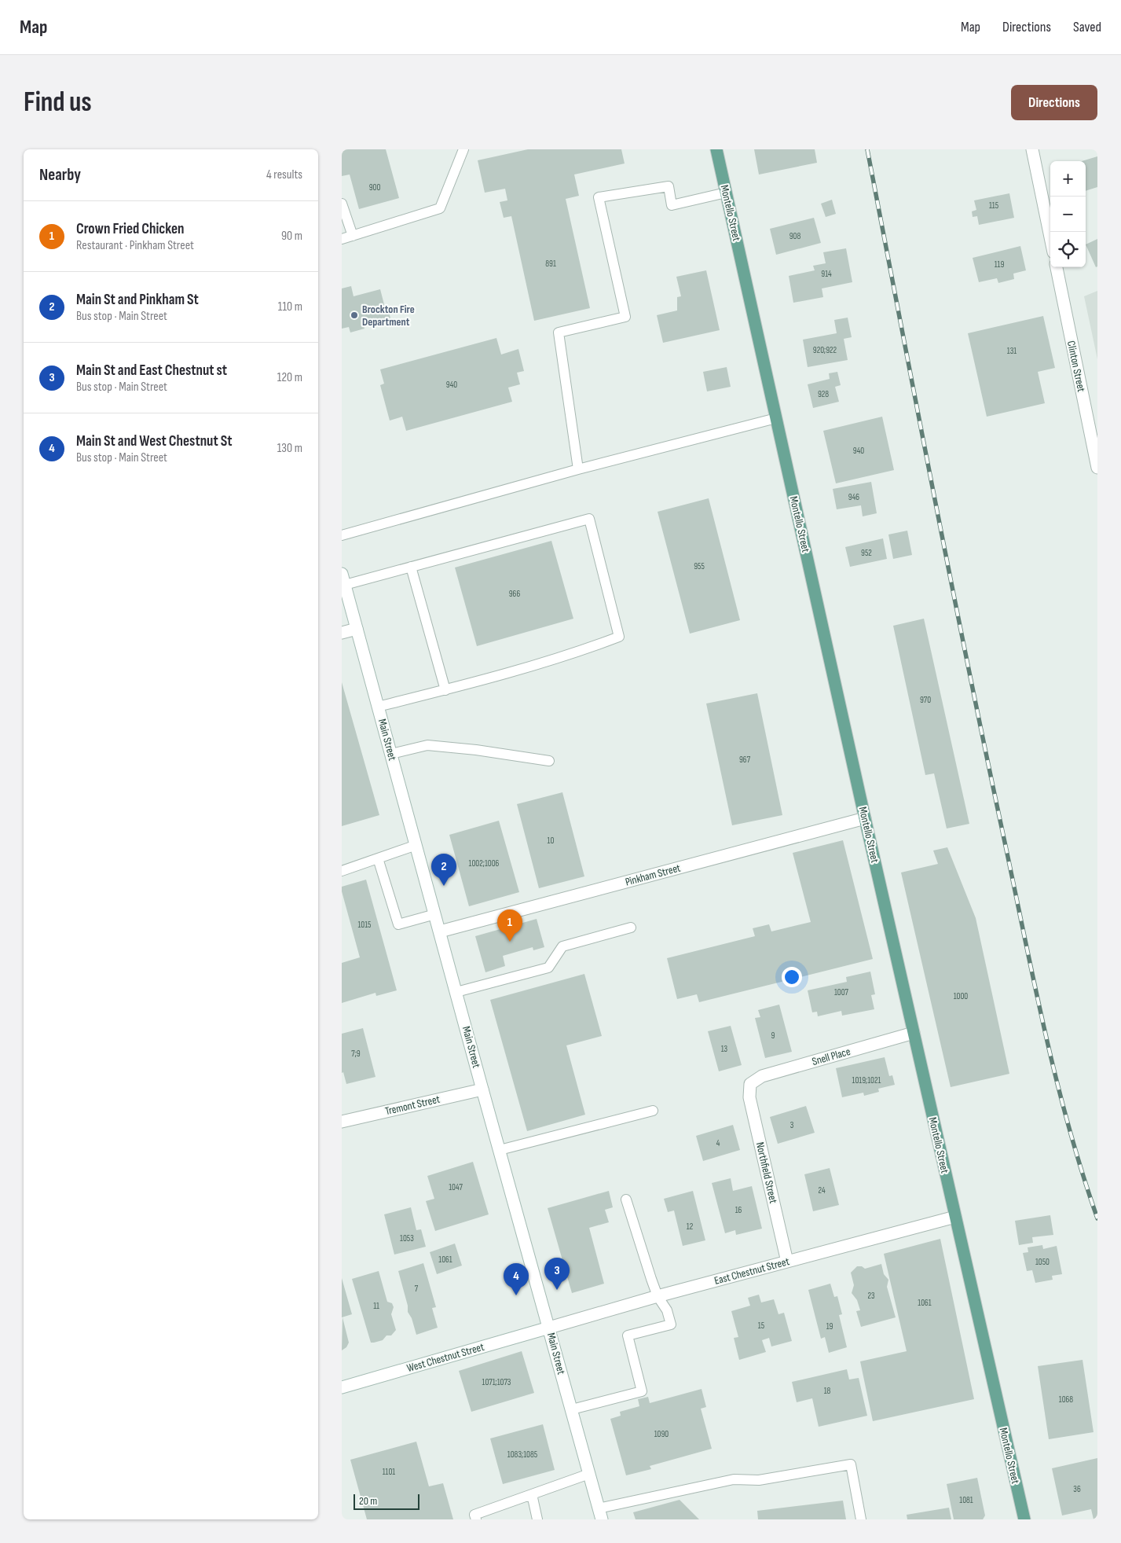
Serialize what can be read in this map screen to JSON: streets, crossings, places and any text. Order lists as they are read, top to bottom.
{
  "streets": {
    "main road": ["Montello Street"],
    "street": [
      "Clinton Street",
      "Main Street",
      "Pinkham Street",
      "Snell Place",
      "Tremont Street",
      "Northfield Street",
      "East Chestnut Street",
      "West Chestnut Street"
    ]
  },
  "crossings": [
    ["Montello Street", "Pinkham Street"],
    ["Montello Street", "Snell Place"],
    ["Montello Street", "East Chestnut Street"],
    ["Main Street", "Pinkham Street"],
    ["Main Street", "Tremont Street"],
    ["Main Street", "East Chestnut Street"],
    ["Main Street", "West Chestnut Street"],
    ["Snell Place", "Northfield Street"],
    ["Northfield Street", "East Chestnut Street"],
    ["East Chestnut Street", "West Chestnut Street"]
  ],
  "places": ["Brockton Fire Department"],
  "house_numbers": [
    "900",
    "115",
    "908",
    "891",
    "119",
    "914",
    "920;922",
    "131",
    "940",
    "928",
    "940",
    "946",
    "952",
    "955",
    "966",
    "970",
    "967",
    "10",
    "1002;1006",
    "1015",
    "1007",
    "1000",
    "9",
    "13",
    "7;9",
    "1019;1021",
    "3",
    "4",
    "1047",
    "24",
    "16",
    "12",
    "1053",
    "1061",
    "1050",
    "7",
    "23",
    "1061",
    "11",
    "15",
    "19",
    "1071;1073",
    "18",
    "1068",
    "1090",
    "1083;1085",
    "1101",
    "36",
    "1081"
  ],
  "scale_bar": "20 m",
  "page": {
    "header": "Map",
    "nav": ["Map", "Directions", "Saved"],
    "buttons": "Directions",
    "title": "Find us",
    "heading": ["Nearby", "4 results"],
    "map_buttons": ["+", "−"],
    "list": [
      {
        "mark": "1",
        "name": "Crown Fried Chicken",
        "note": "Restaurant · Pinkham Street",
        "value": "90 m"
      },
      {
        "mark": "2",
        "name": "Main St and Pinkham St",
        "note": "Bus stop · Main Street",
        "value": "110 m"
      },
      {
        "mark": "3",
        "name": "Main St and East Chestnut st",
        "note": "Bus stop · Main Street",
        "value": "120 m"
      },
      {
        "mark": "4",
        "name": "Main St and West Chestnut St",
        "note": "Bus stop · Main Street",
        "value": "130 m"
      }
    ],
    "pins": [
      "2",
      "1",
      "3",
      "4"
    ],
    "scale": "20 m"
  }
}
